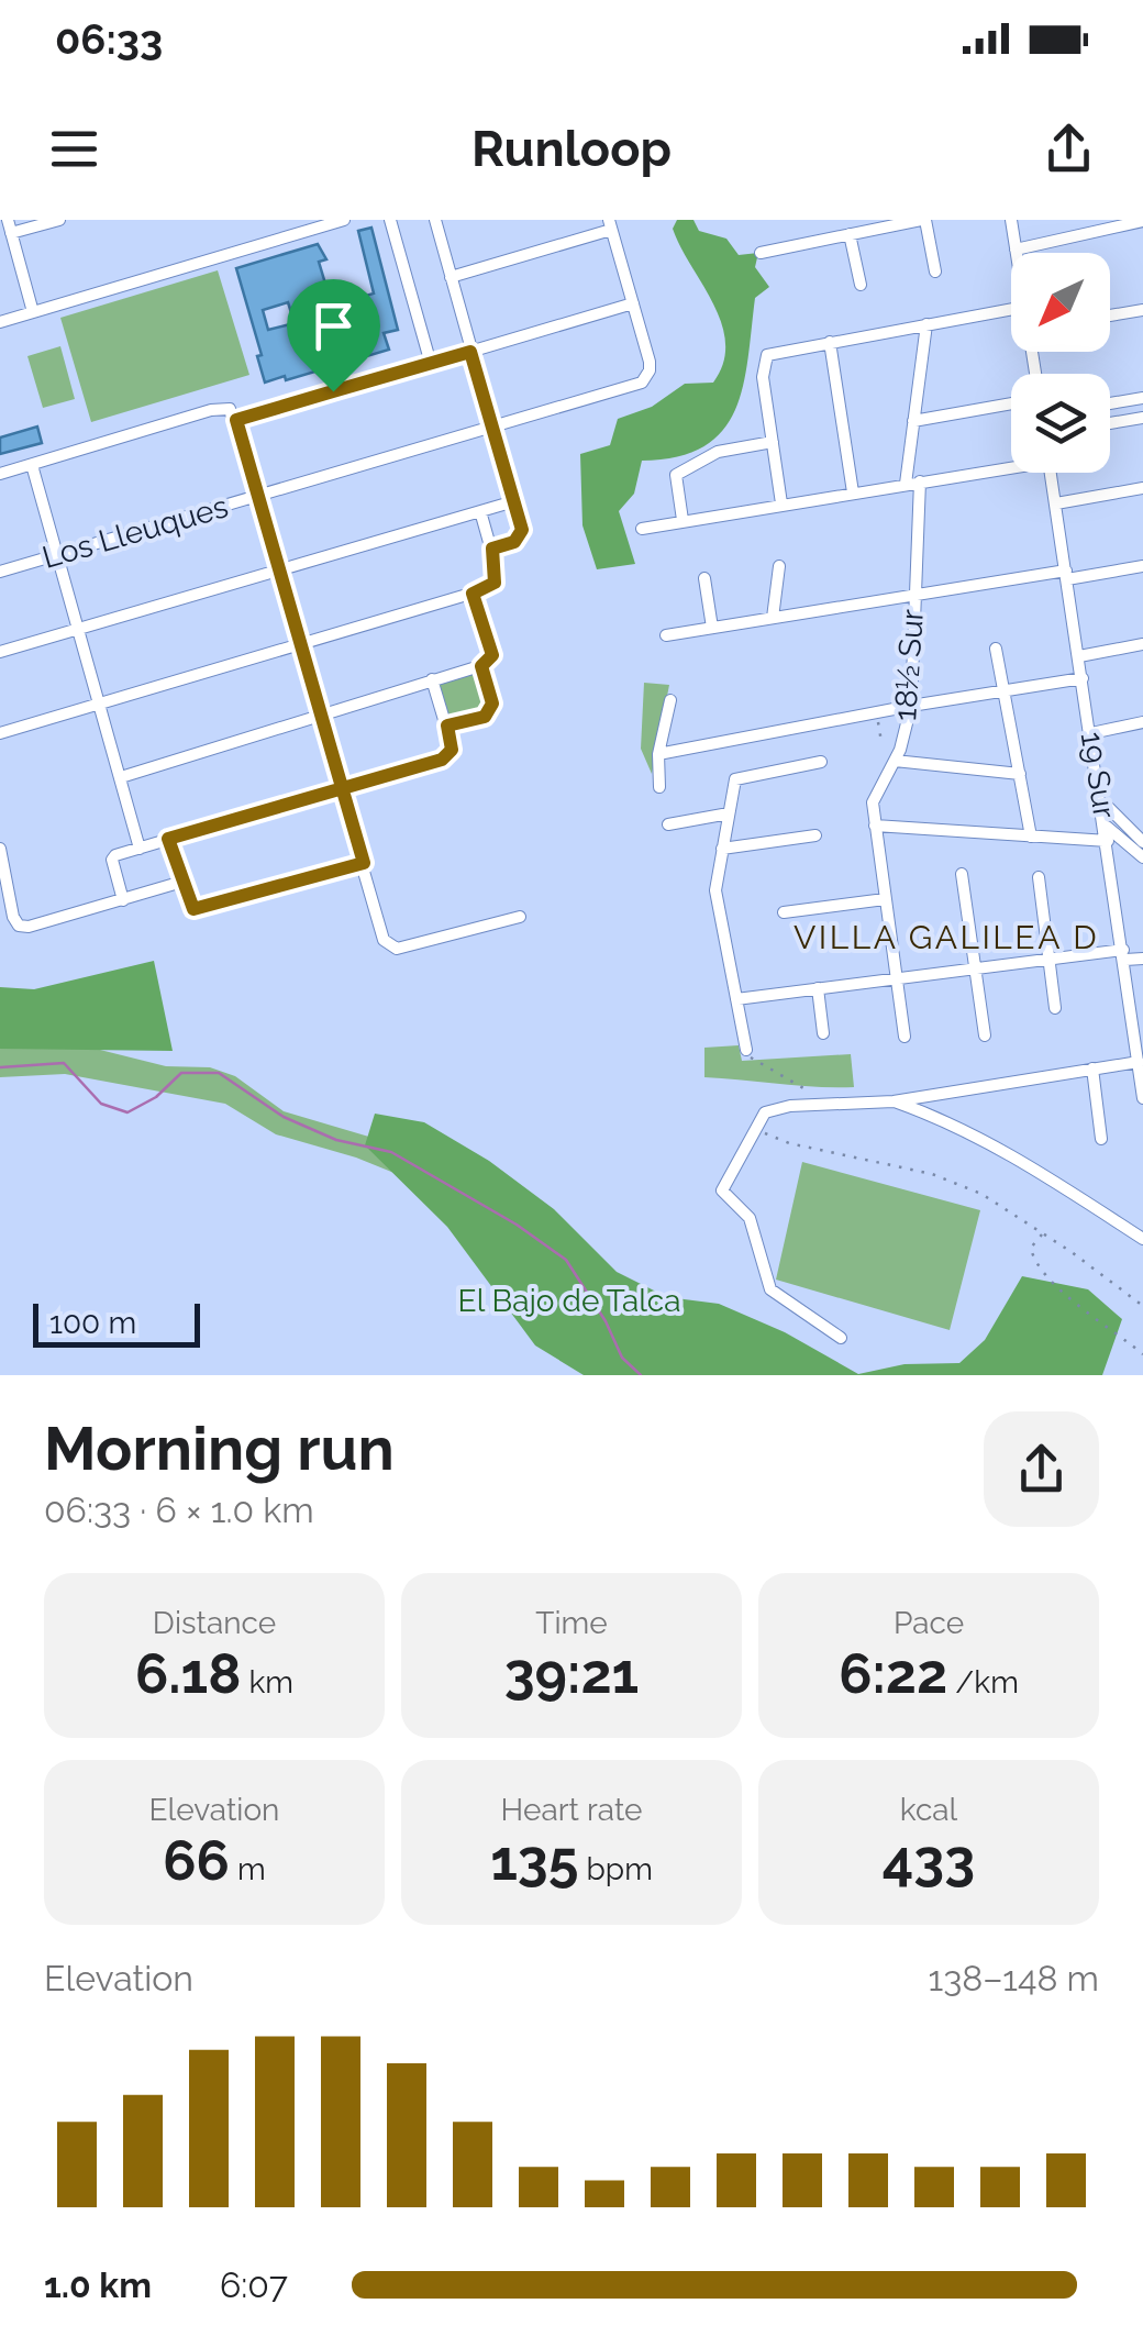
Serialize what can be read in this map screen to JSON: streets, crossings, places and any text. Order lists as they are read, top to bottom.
{
  "streets": {
    "street": ["Los Lleuques", "18½ Sur", "19 Sur"]
  },
  "districts": ["VILLA GALILEA D"],
  "parks": ["El Bajo de Talca"],
  "scale_bar": "100 m",
  "north": "bottom left",
  "page": {
    "status": "06:33",
    "header": "Runloop",
    "scale": "100 m",
    "heading": ["Morning run", "06:33 · 6 × 1.0 km"],
    "stats": [
      ["Distance", "6.18 km"],
      ["Time", "39:21"],
      ["Pace", "6:22 /km"],
      ["Elevation", "66 m"],
      ["Heart rate", "135 bpm"],
      ["kcal", "433"]
    ],
    "chart": ["Elevation", "138–148 m"],
    "list": [
      {
        "name": "1.0 km",
        "note": "6:07"
      }
    ]
  }
}
